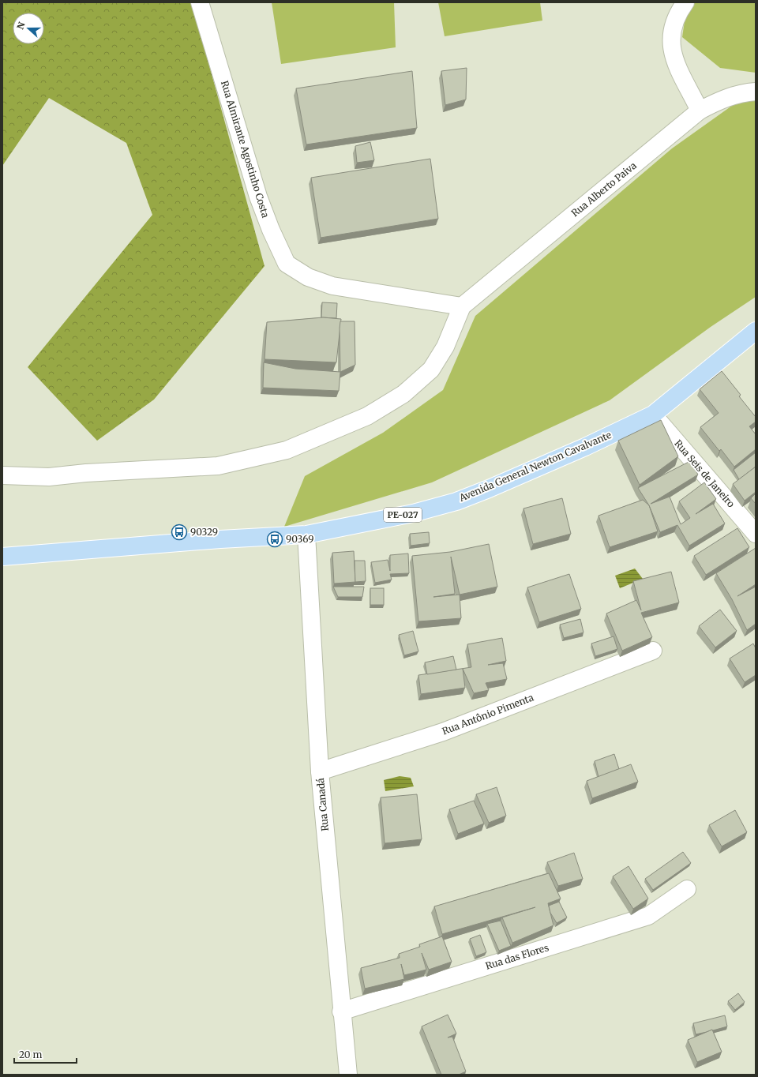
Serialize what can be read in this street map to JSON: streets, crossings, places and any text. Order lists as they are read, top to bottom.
{
  "streets": {
    "main road": ["Avenida General Newton Cavalvante", "PE-027"],
    "street": [
      "Rua Almirante Agostinho Costa",
      "Rua Alberto Paiva",
      "Rua Seis de Janeiro",
      "Rua Antônio Pimenta",
      "Rua Canadá",
      "Rua das Flores"
    ]
  },
  "crossings": [
    ["Rua Almirante Agostinho Costa", "Rua Alberto Paiva"],
    ["Avenida General Newton Cavalvante", "Rua Seis de Janeiro"],
    ["Avenida General Newton Cavalvante", "Rua Canadá"],
    ["Rua Antônio Pimenta", "Rua Canadá"],
    ["Rua Canadá", "Rua das Flores"]
  ],
  "places": {
    "bus stop": ["90329", "90369"]
  },
  "scale_bar": "20 m",
  "north": "left"
}
